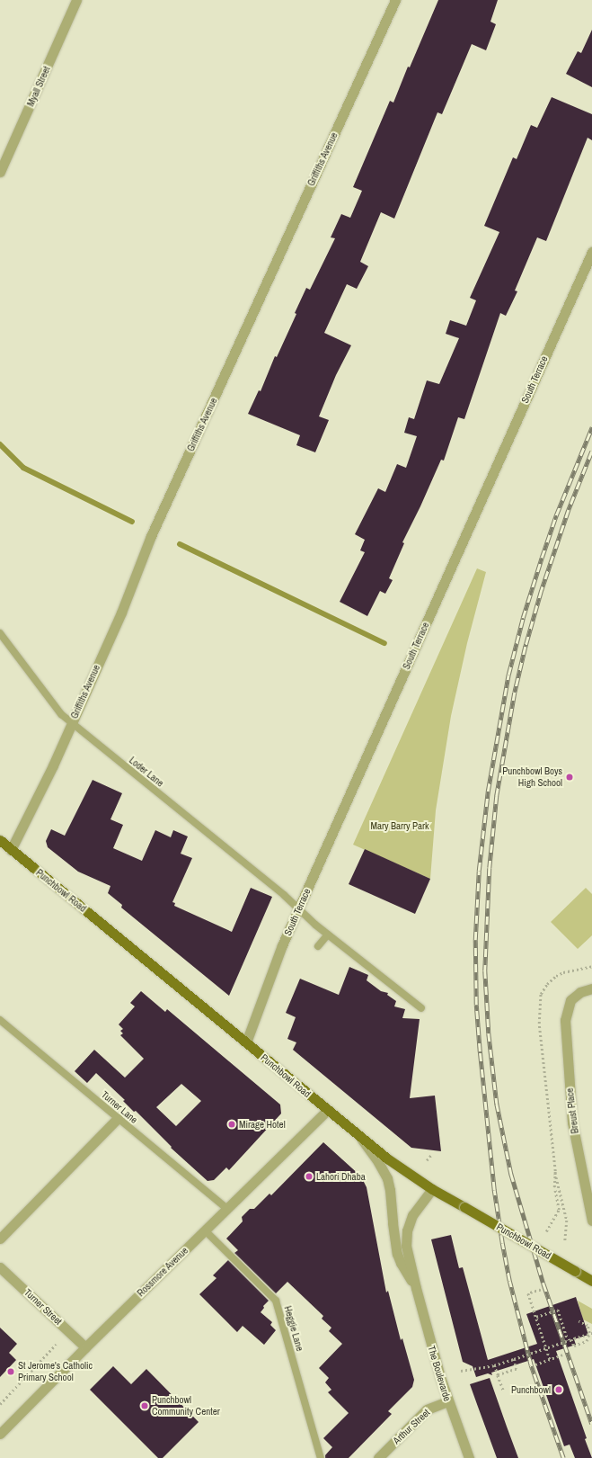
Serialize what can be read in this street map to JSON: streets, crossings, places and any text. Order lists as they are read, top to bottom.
{
  "streets": {
    "main road": ["Punchbowl Road"],
    "street": [
      "Myall Street",
      "Griffiths Avenue",
      "South Terrace",
      "Breust Place",
      "Rossmore Avenue",
      "Turner Street",
      "The Boulevarde",
      "Arthur Street"
    ],
    "lane": ["Loder Lane", "Turner Lane", "Heggie Lane"]
  },
  "crossings": [
    ["Griffiths Avenue", "Loder Lane"],
    ["Griffiths Avenue", "Punchbowl Road"],
    ["South Terrace", "Loder Lane"],
    ["South Terrace", "Punchbowl Road"],
    ["Punchbowl Road", "Rossmore Avenue"],
    ["Punchbowl Road", "The Boulevarde"],
    ["Turner Lane", "Rossmore Avenue"],
    ["Rossmore Avenue", "Turner Street"],
    ["Rossmore Avenue", "Heggie Lane"],
    ["The Boulevarde", "Arthur Street"]
  ],
  "parks": ["Mary Barry Park"],
  "places": [
    "Punchbowl Boys High School",
    "Mirage Hotel",
    "Lahori Dhaba",
    "St Jerome's Catholic Primary School",
    "Punchbowl",
    "Punchbowl Community Center"
  ]
}
